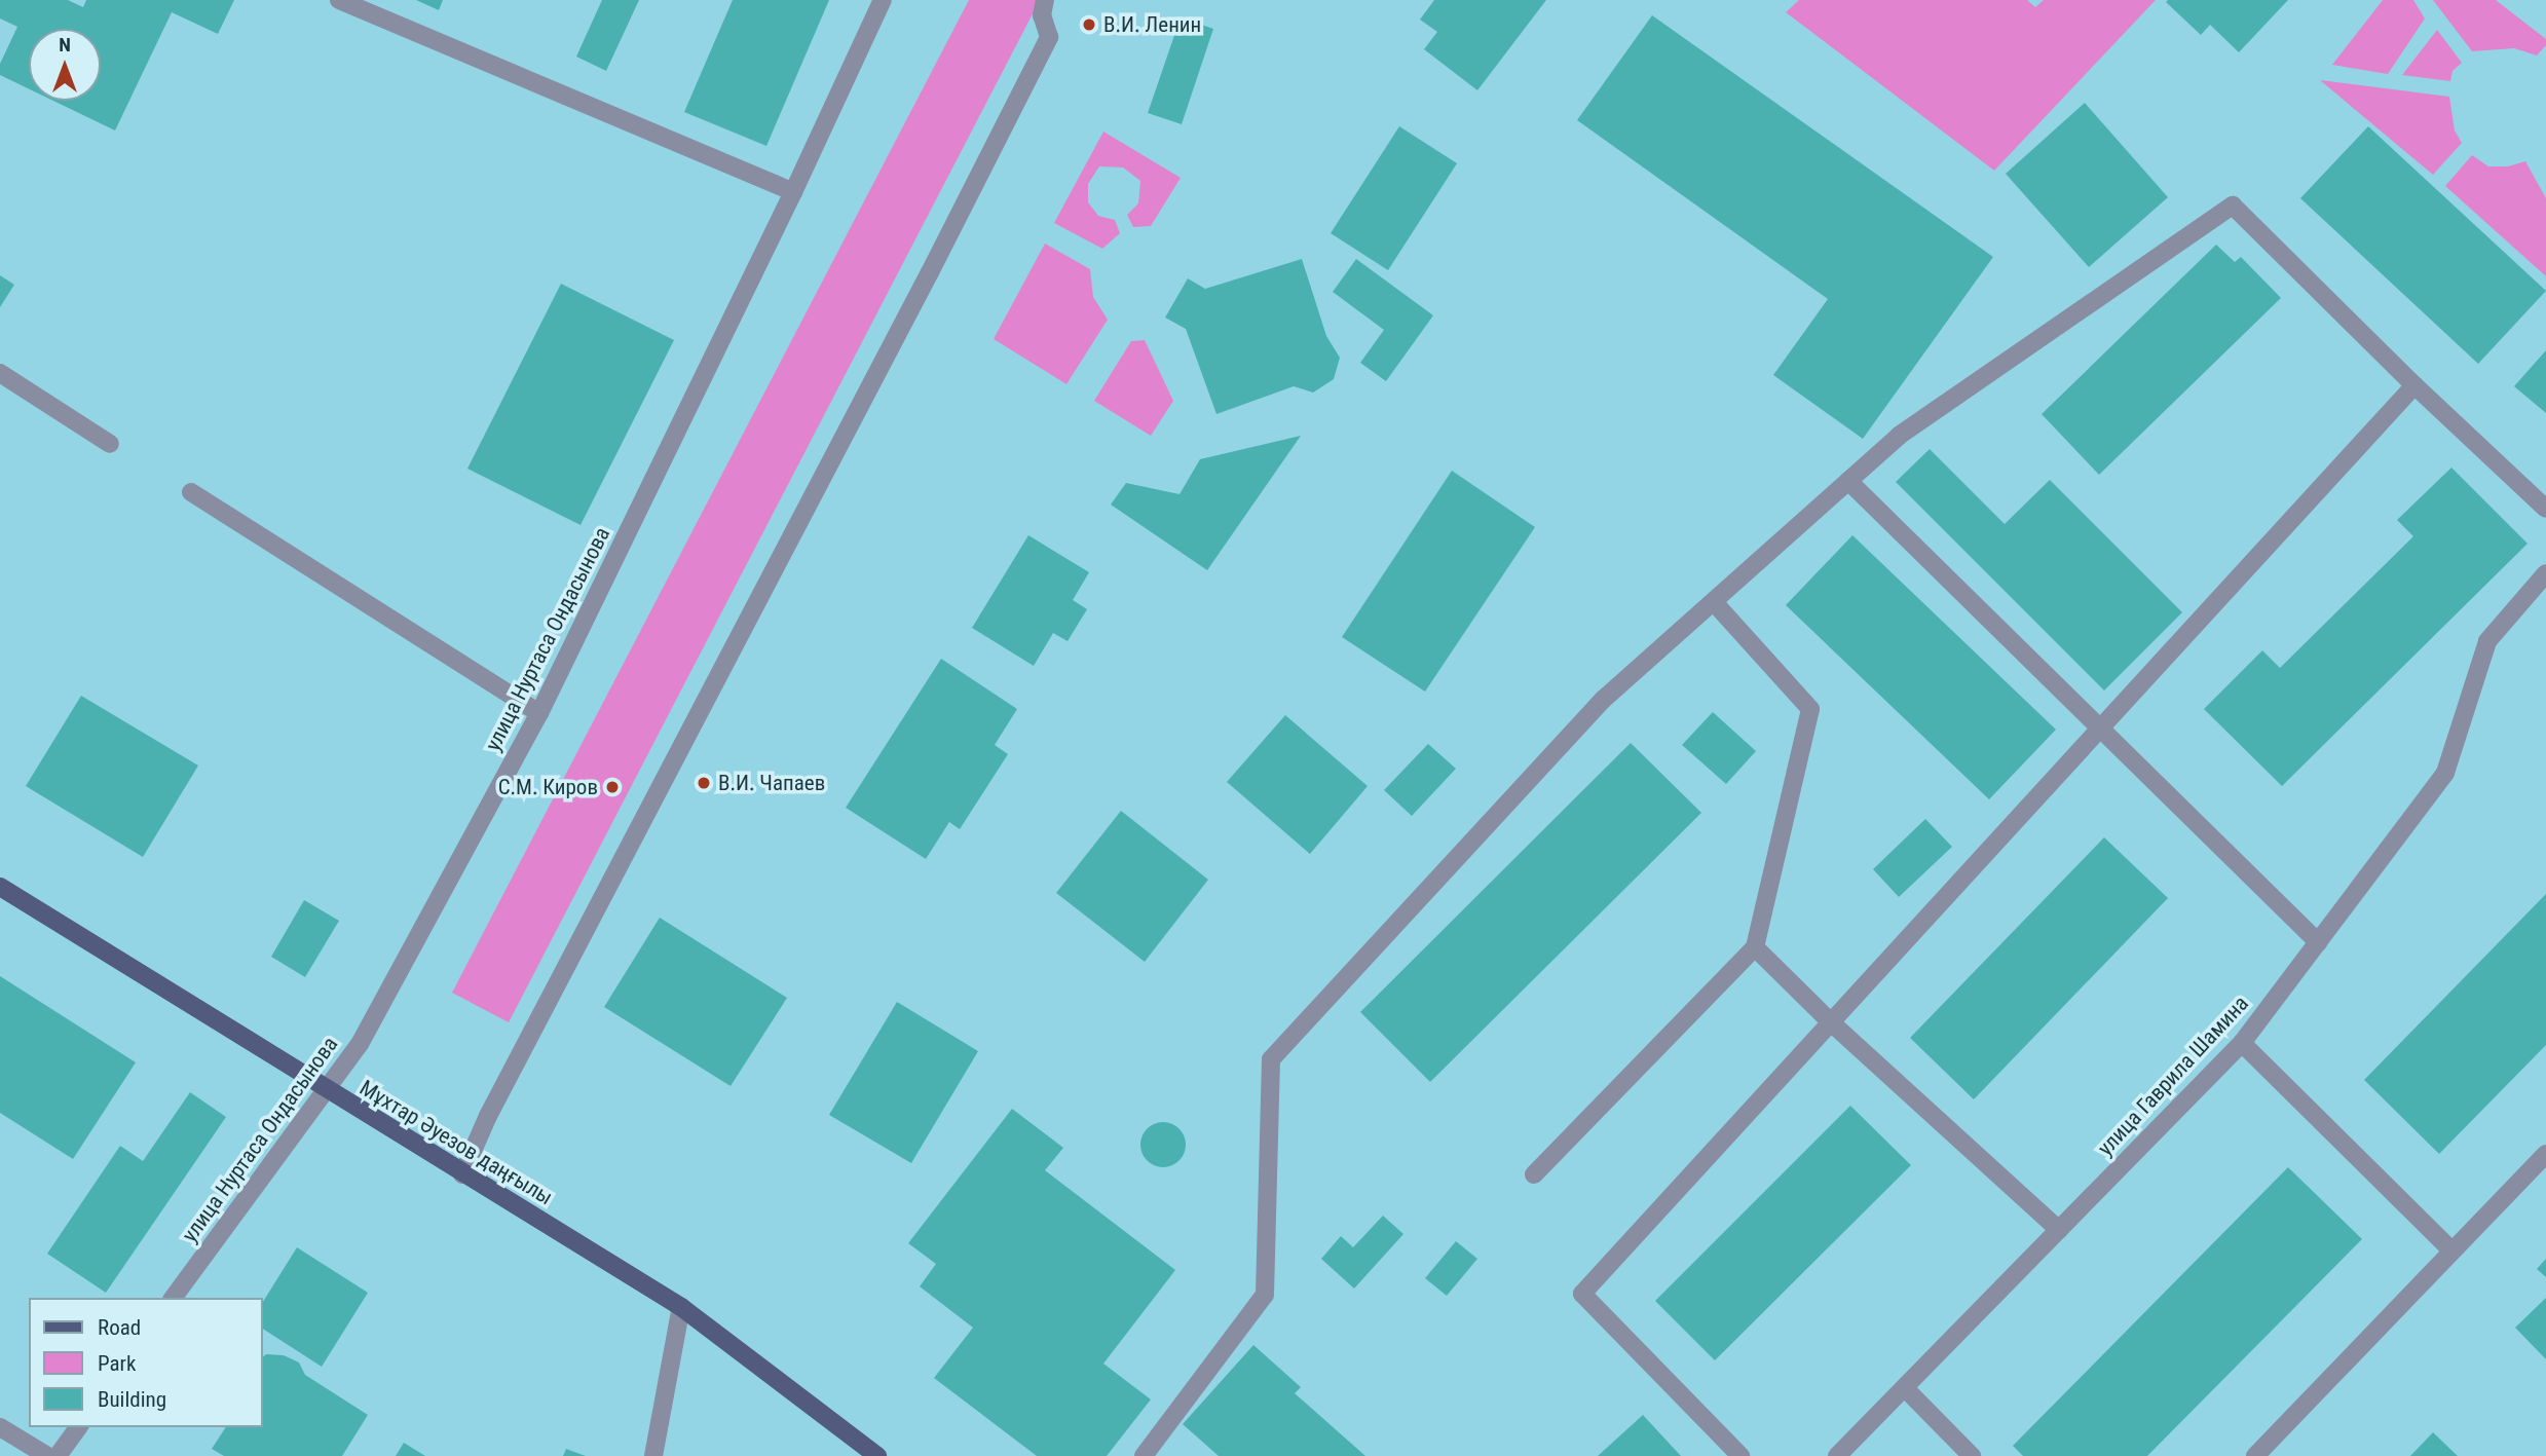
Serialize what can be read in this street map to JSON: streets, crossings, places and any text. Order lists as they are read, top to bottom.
{
  "streets": {
    "main road": ["Мұхтар Әуезов даңғылы"],
    "street": ["улица Нуртаса Ондасынова", "улица Гаврила Шамина"]
  },
  "crossings": [
    ["улица Нуртаса Ондасынова", "Мұхтар Әуезов даңғылы"]
  ],
  "places": ["В.И. Ленин", "В.И. Чапаев", "С.М. Киров"],
  "legend": ["Road", "Park", "Building"],
  "north": "top"
}
